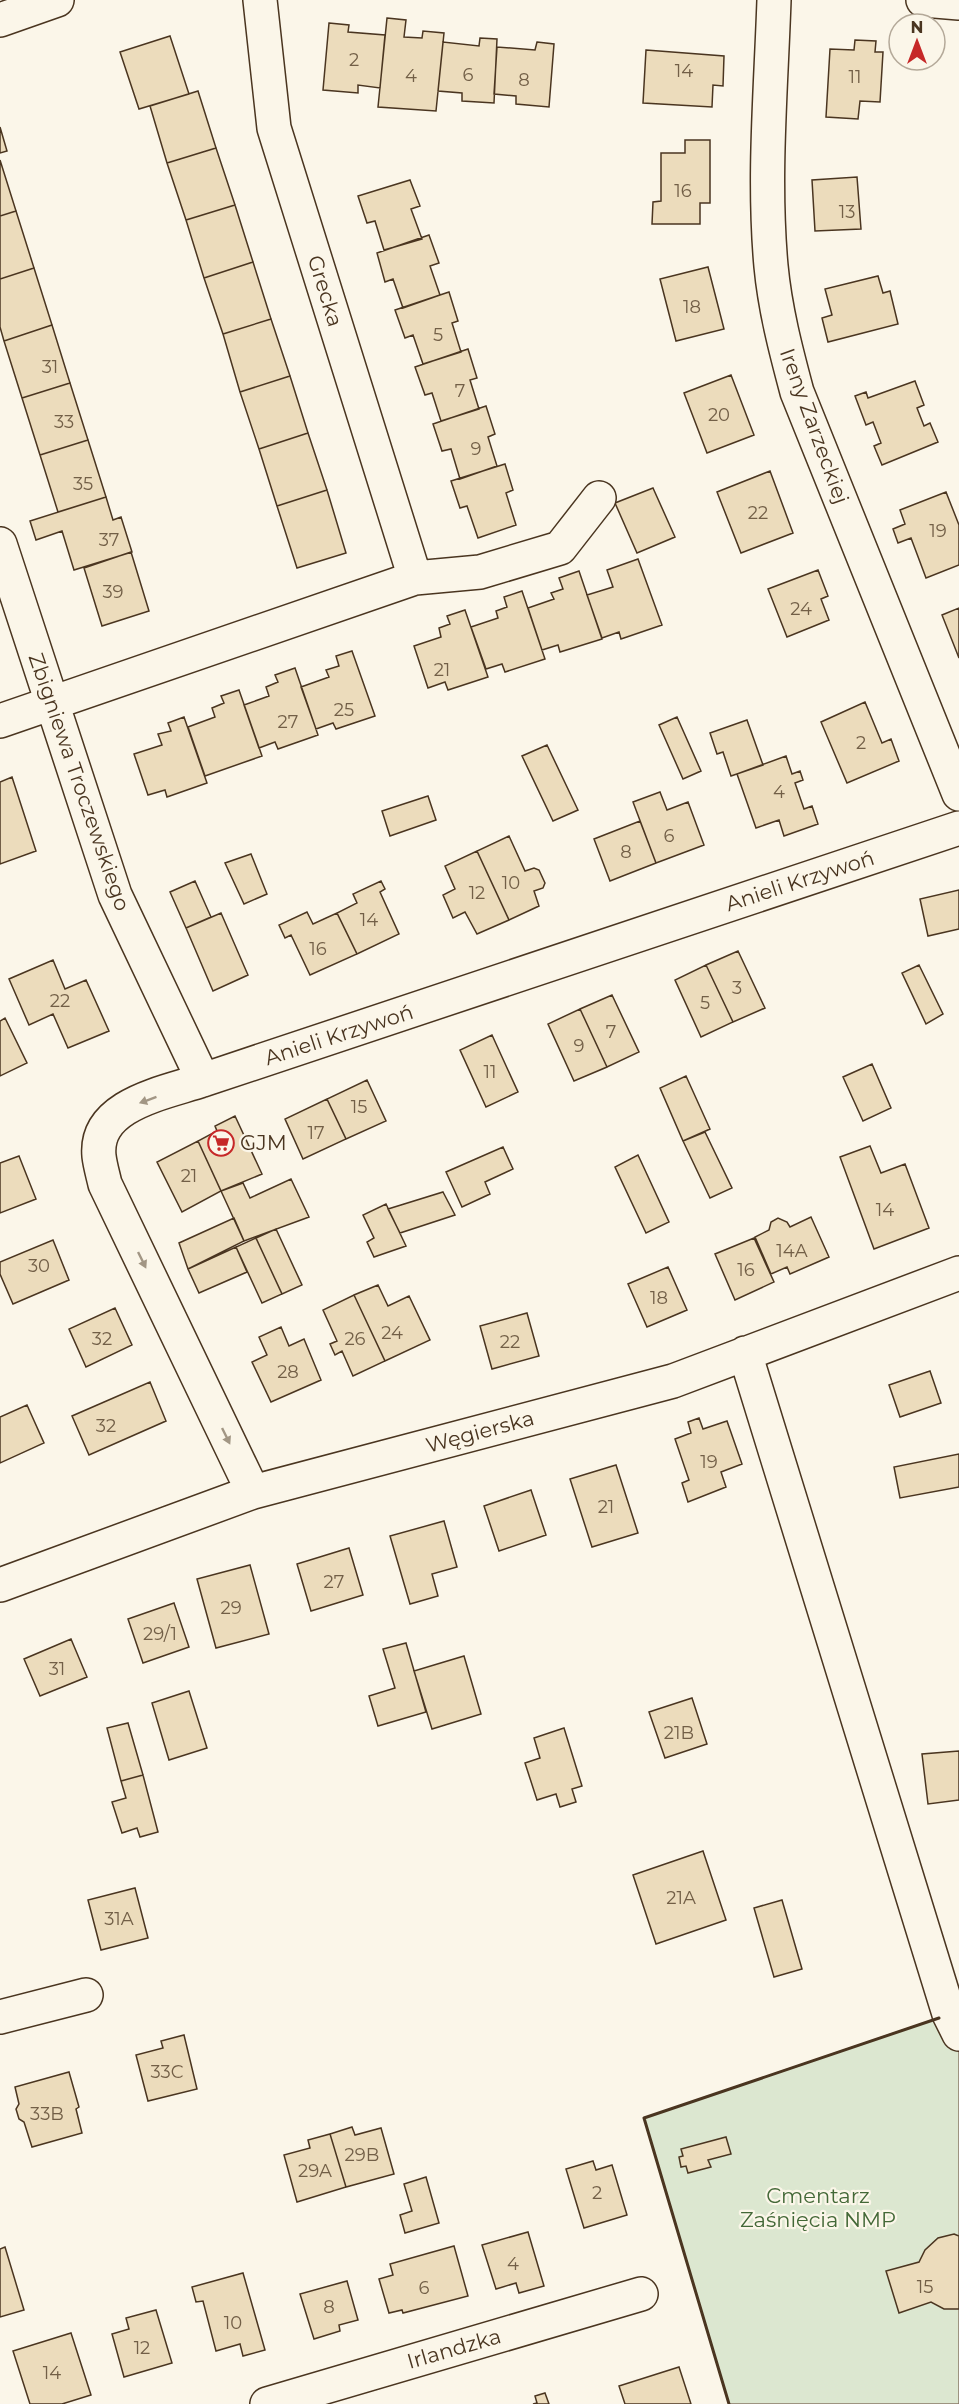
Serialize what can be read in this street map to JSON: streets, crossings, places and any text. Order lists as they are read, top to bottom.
{
  "streets": {
    "street": [
      "Grecka",
      "Ireny Zarzeckiej",
      "Zbigniewa Troczewskiego",
      "Anieli Krzywoń",
      "Węgierska",
      "Irlandzka"
    ]
  },
  "crossings": [
    ["Zbigniewa Troczewskiego", "Anieli Krzywoń"],
    ["Anieli Krzywoń", "Węgierska"]
  ],
  "parks": ["Cmentarz Zaśnięcia NMP"],
  "places": {
    "supermarket": ["GJM"]
  },
  "house_numbers": [
    "2",
    "14",
    "6",
    "4",
    "11",
    "8",
    "16",
    "13",
    "18",
    "5",
    "31",
    "7",
    "20",
    "33",
    "9",
    "35",
    "22",
    "19",
    "37",
    "39",
    "24",
    "21",
    "25",
    "27",
    "2",
    "4",
    "6",
    "8",
    "10",
    "12",
    "14",
    "16",
    "3",
    "22",
    "5",
    "7",
    "9",
    "11",
    "15",
    "17",
    "21",
    "14",
    "14A",
    "30",
    "16",
    "18",
    "24",
    "32",
    "26",
    "22",
    "28",
    "32",
    "19",
    "21",
    "27",
    "29",
    "29/1",
    "31",
    "21B",
    "21A",
    "31A",
    "33C",
    "33B",
    "29B",
    "29A",
    "2",
    "4",
    "15",
    "6",
    "8",
    "10",
    "12",
    "14"
  ],
  "north": "top"
}
